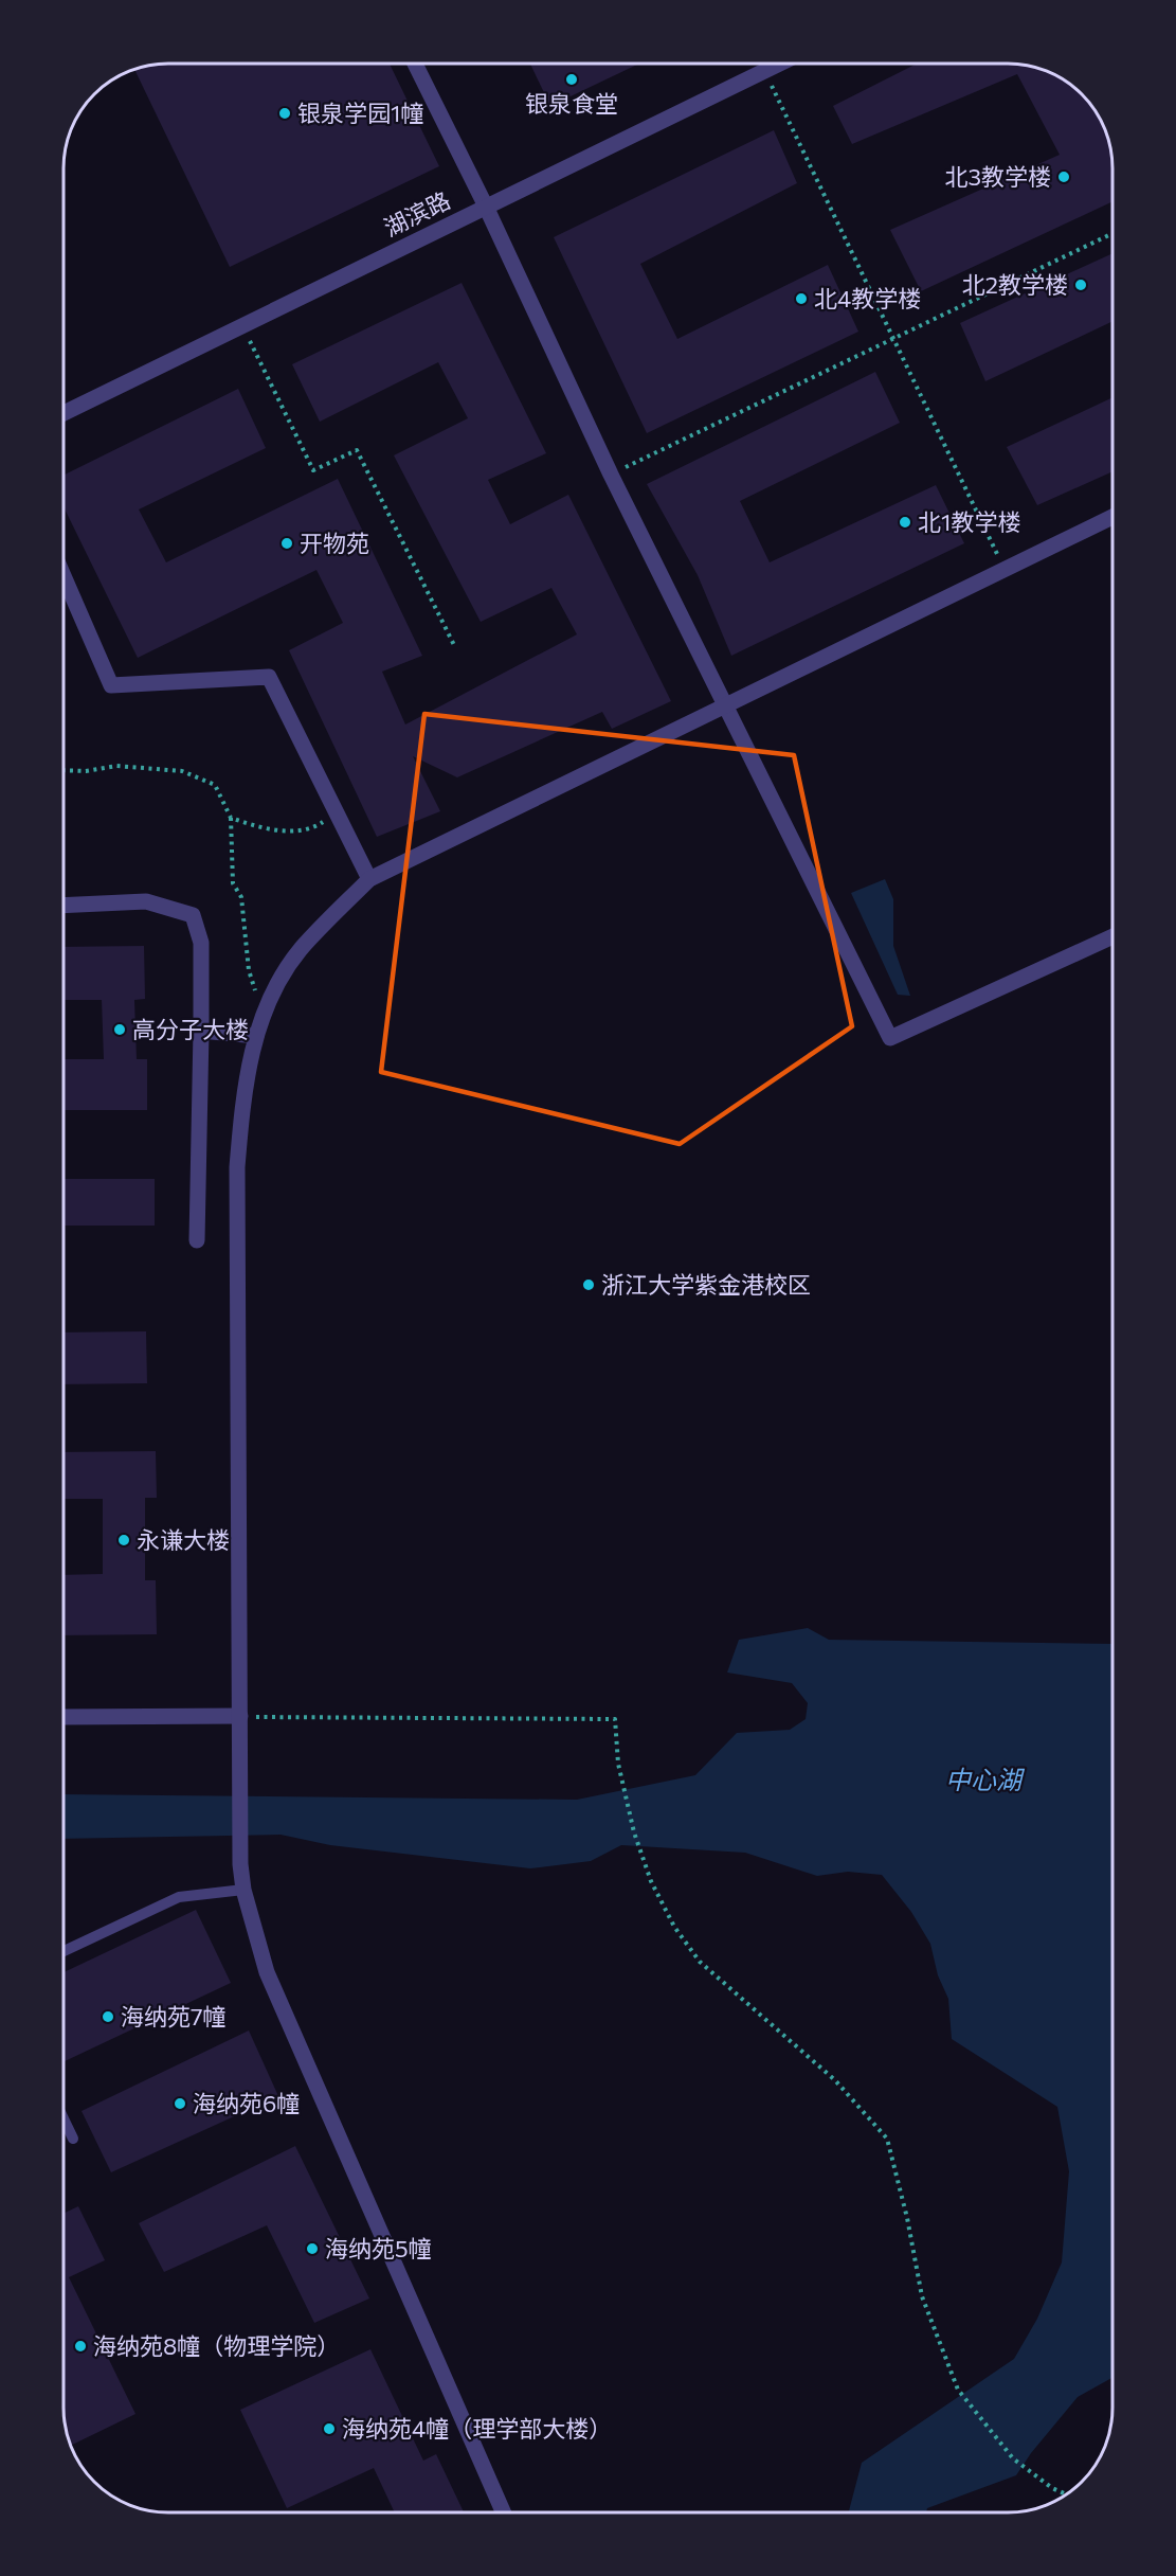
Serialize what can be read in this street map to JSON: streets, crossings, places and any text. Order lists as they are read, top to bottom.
{
  "streets": {
    "street": ["湖滨路"]
  },
  "water": ["中心湖"],
  "places": [
    "银泉食堂",
    "银泉学园1幢",
    "北3教学楼",
    "北2教学楼",
    "北4教学楼",
    "北1教学楼",
    "开物苑",
    "高分子大楼",
    "浙江大学紫金港校区",
    "永谦大楼",
    "海纳苑7幢",
    "海纳苑6幢",
    "海纳苑5幢",
    "海纳苑8幢（物理学院）",
    "海纳苑4幢（理学部大楼）"
  ]
}
